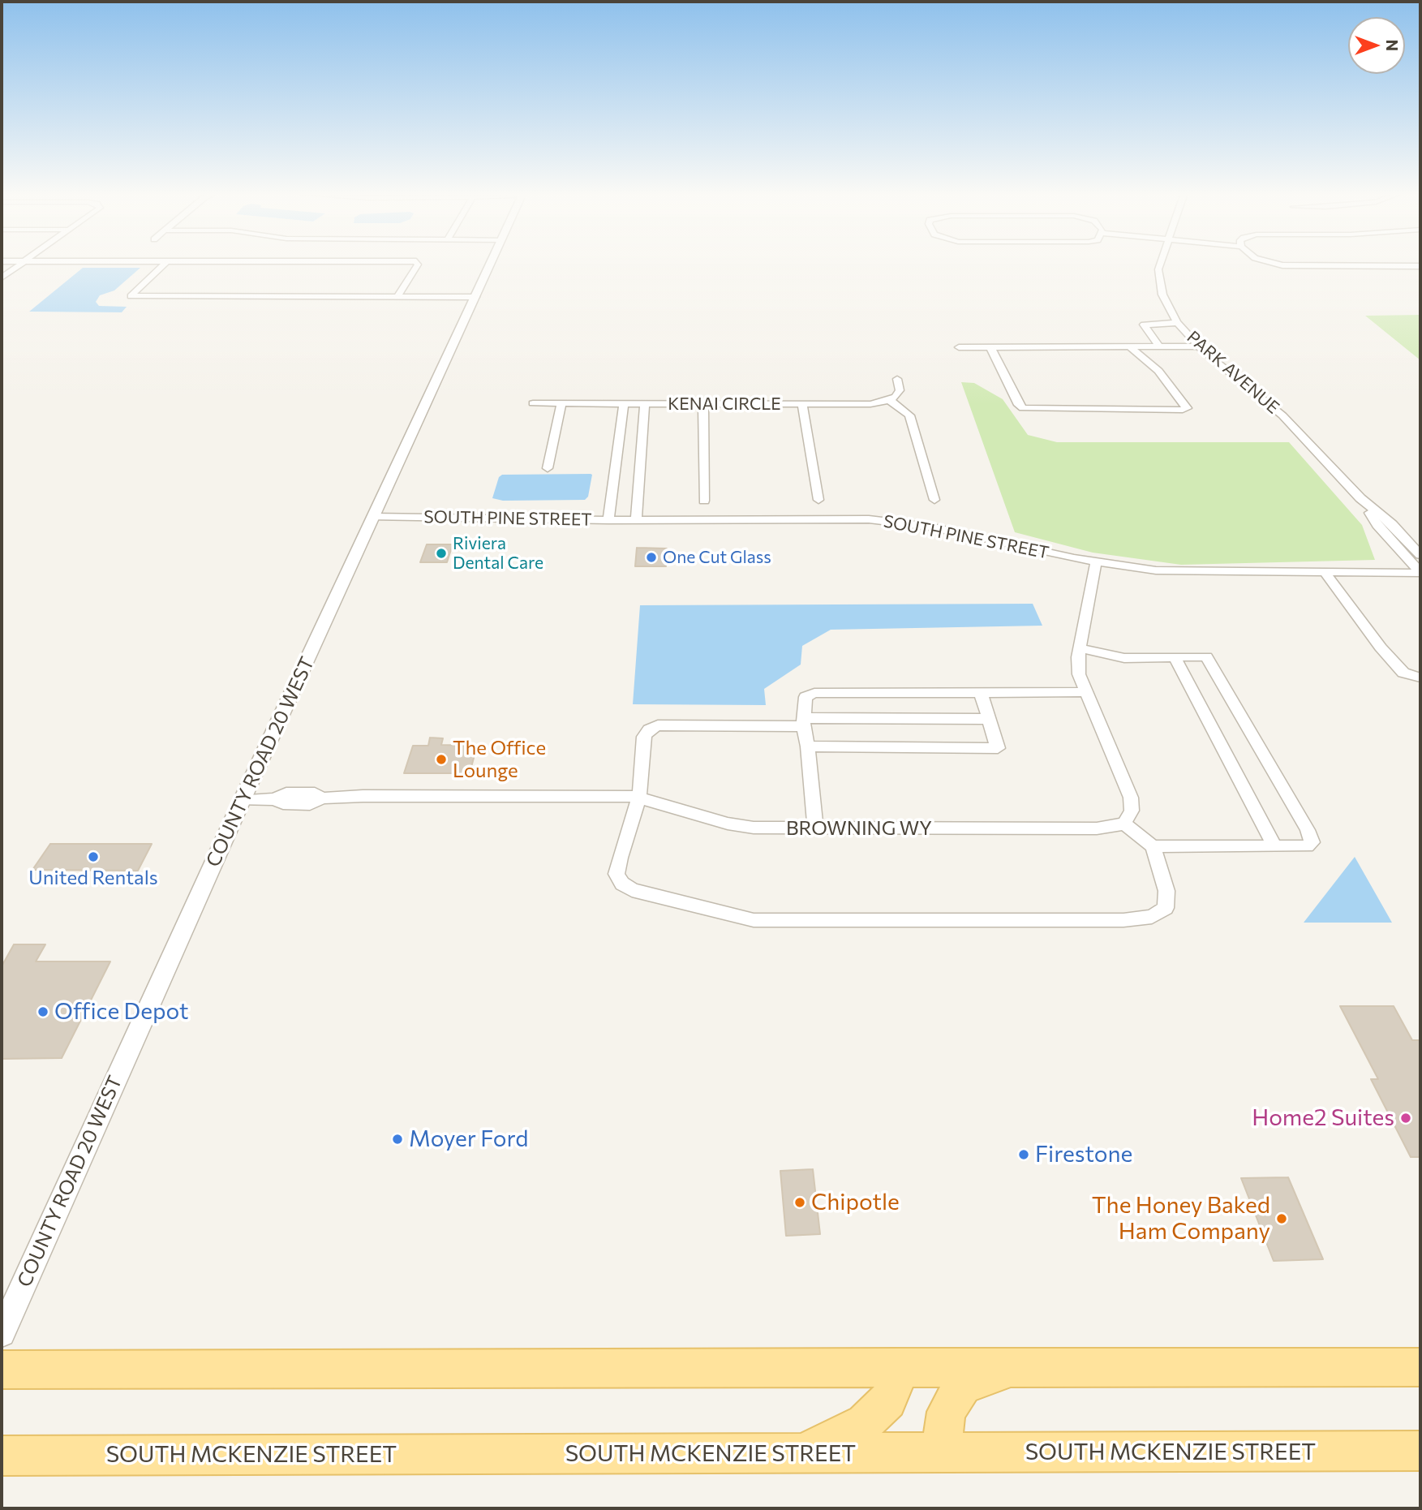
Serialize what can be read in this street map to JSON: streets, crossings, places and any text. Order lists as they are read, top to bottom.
{
  "streets": {
    "main road": ["SOUTH MCKENZIE STREET"],
    "street": [
      "PARK AVENUE",
      "KENAI CIRCLE",
      "SOUTH PINE STREET",
      "COUNTY ROAD 20 WEST",
      "BROWNING WY"
    ]
  },
  "crossings": [
    ["PARK AVENUE", "SOUTH PINE STREET"],
    ["SOUTH PINE STREET", "COUNTY ROAD 20 WEST"],
    ["COUNTY ROAD 20 WEST", "BROWNING WY"]
  ],
  "places": [
    "Riviera Dental Care",
    "One Cut Glass",
    "The Office Lounge",
    "United Rentals",
    "Office Depot",
    "Home2 Suites",
    "Moyer Ford",
    "Firestone",
    "Chipotle",
    "The Honey Baked Ham Company"
  ],
  "north": "right"
}
